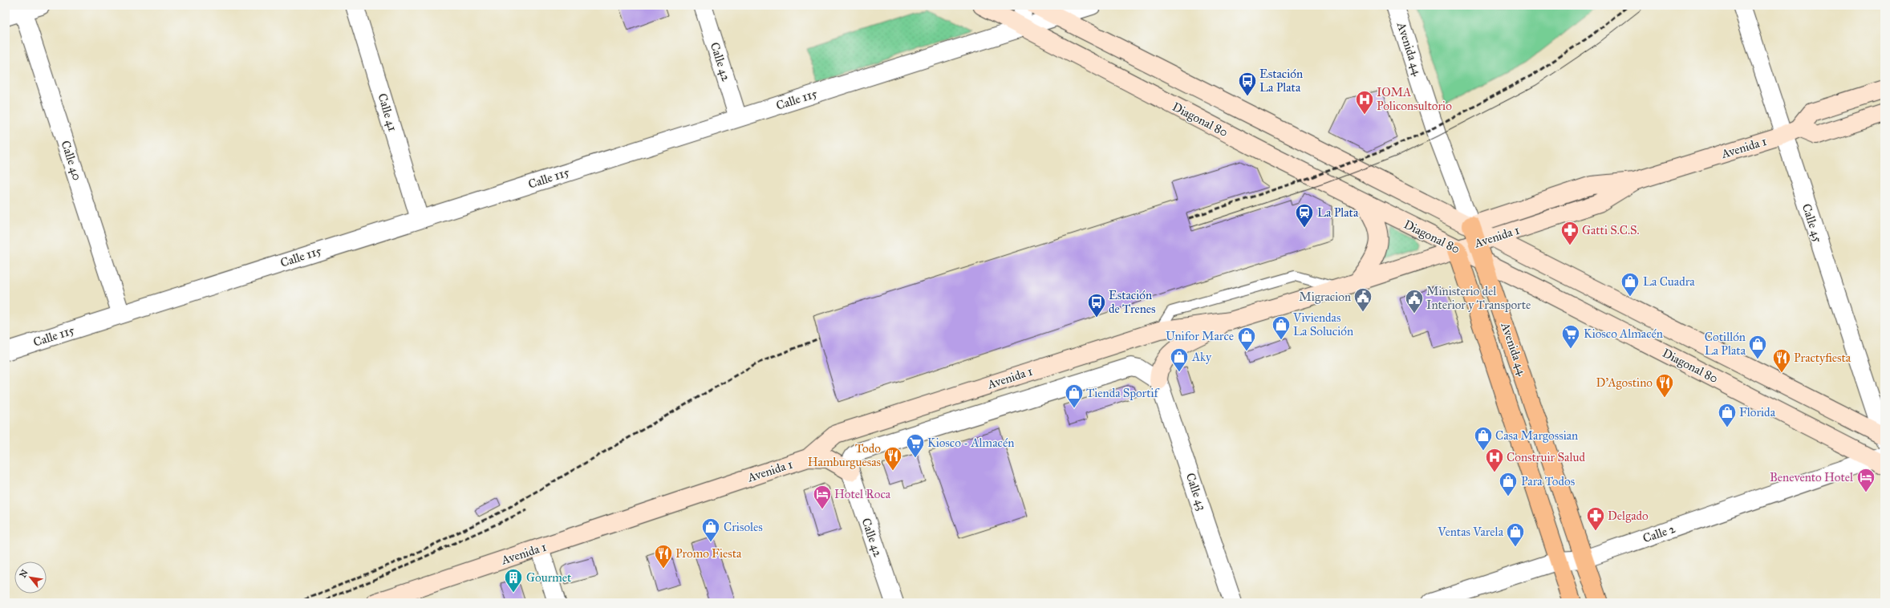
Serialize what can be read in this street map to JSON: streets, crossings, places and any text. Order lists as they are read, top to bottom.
{
  "streets": {
    "main road": ["Avenida 44", "Diagonal 80", "Avenida 1"],
    "street": [
      "Calle 42",
      "Calle 115",
      "Calle 41",
      "Calle 40",
      "Calle 45",
      "Calle 43",
      "Calle 2"
    ]
  },
  "crossings": [
    ["Avenida 44", "Diagonal 80"],
    ["Avenida 44", "Avenida 1"],
    ["Avenida 44", "Calle 2"],
    ["Calle 42", "Calle 115"],
    ["Calle 42", "Avenida 1"],
    ["Calle 115", "Calle 41"],
    ["Calle 115", "Diagonal 80"],
    ["Calle 115", "Calle 40"],
    ["Diagonal 80", "Avenida 1"],
    ["Diagonal 80", "Calle 45"],
    ["Diagonal 80", "Calle 2"],
    ["Avenida 1", "Calle 45"],
    ["Avenida 1", "Calle 43"]
  ],
  "places": {
    "bus stop": ["Estación La Plata", "Estación de Trenes"],
    "hospital": ["IOMA Policonsultorio", "Construir Salud"],
    "station": ["La Plata"],
    "pharmacy": ["Gatti S.C.S.", "Delgado"],
    "shop": [
      "La Cuadra",
      "Viviendas La Solución",
      "Unifor Marce",
      "Cotillón La Plata",
      "Aky",
      "Tienda Sportif",
      "Florida",
      "Casa Margossian",
      "Para Todos",
      "Crisoles",
      "Ventas Varela"
    ],
    "public building": ["Migracion", "Ministerio del Interior y Transporte"],
    "supermarket": ["Kiosco Almacén", "Kiosco - Almacén"],
    "restaurant": [
      "Practyfiesta",
      "D'Agostino",
      "Todo Hamburguesas",
      "Promo Fiesta"
    ],
    "hotel": ["Benevento Hotel", "Hotel Roca"],
    "building": ["Gourmet"]
  },
  "north": "top left"
}
